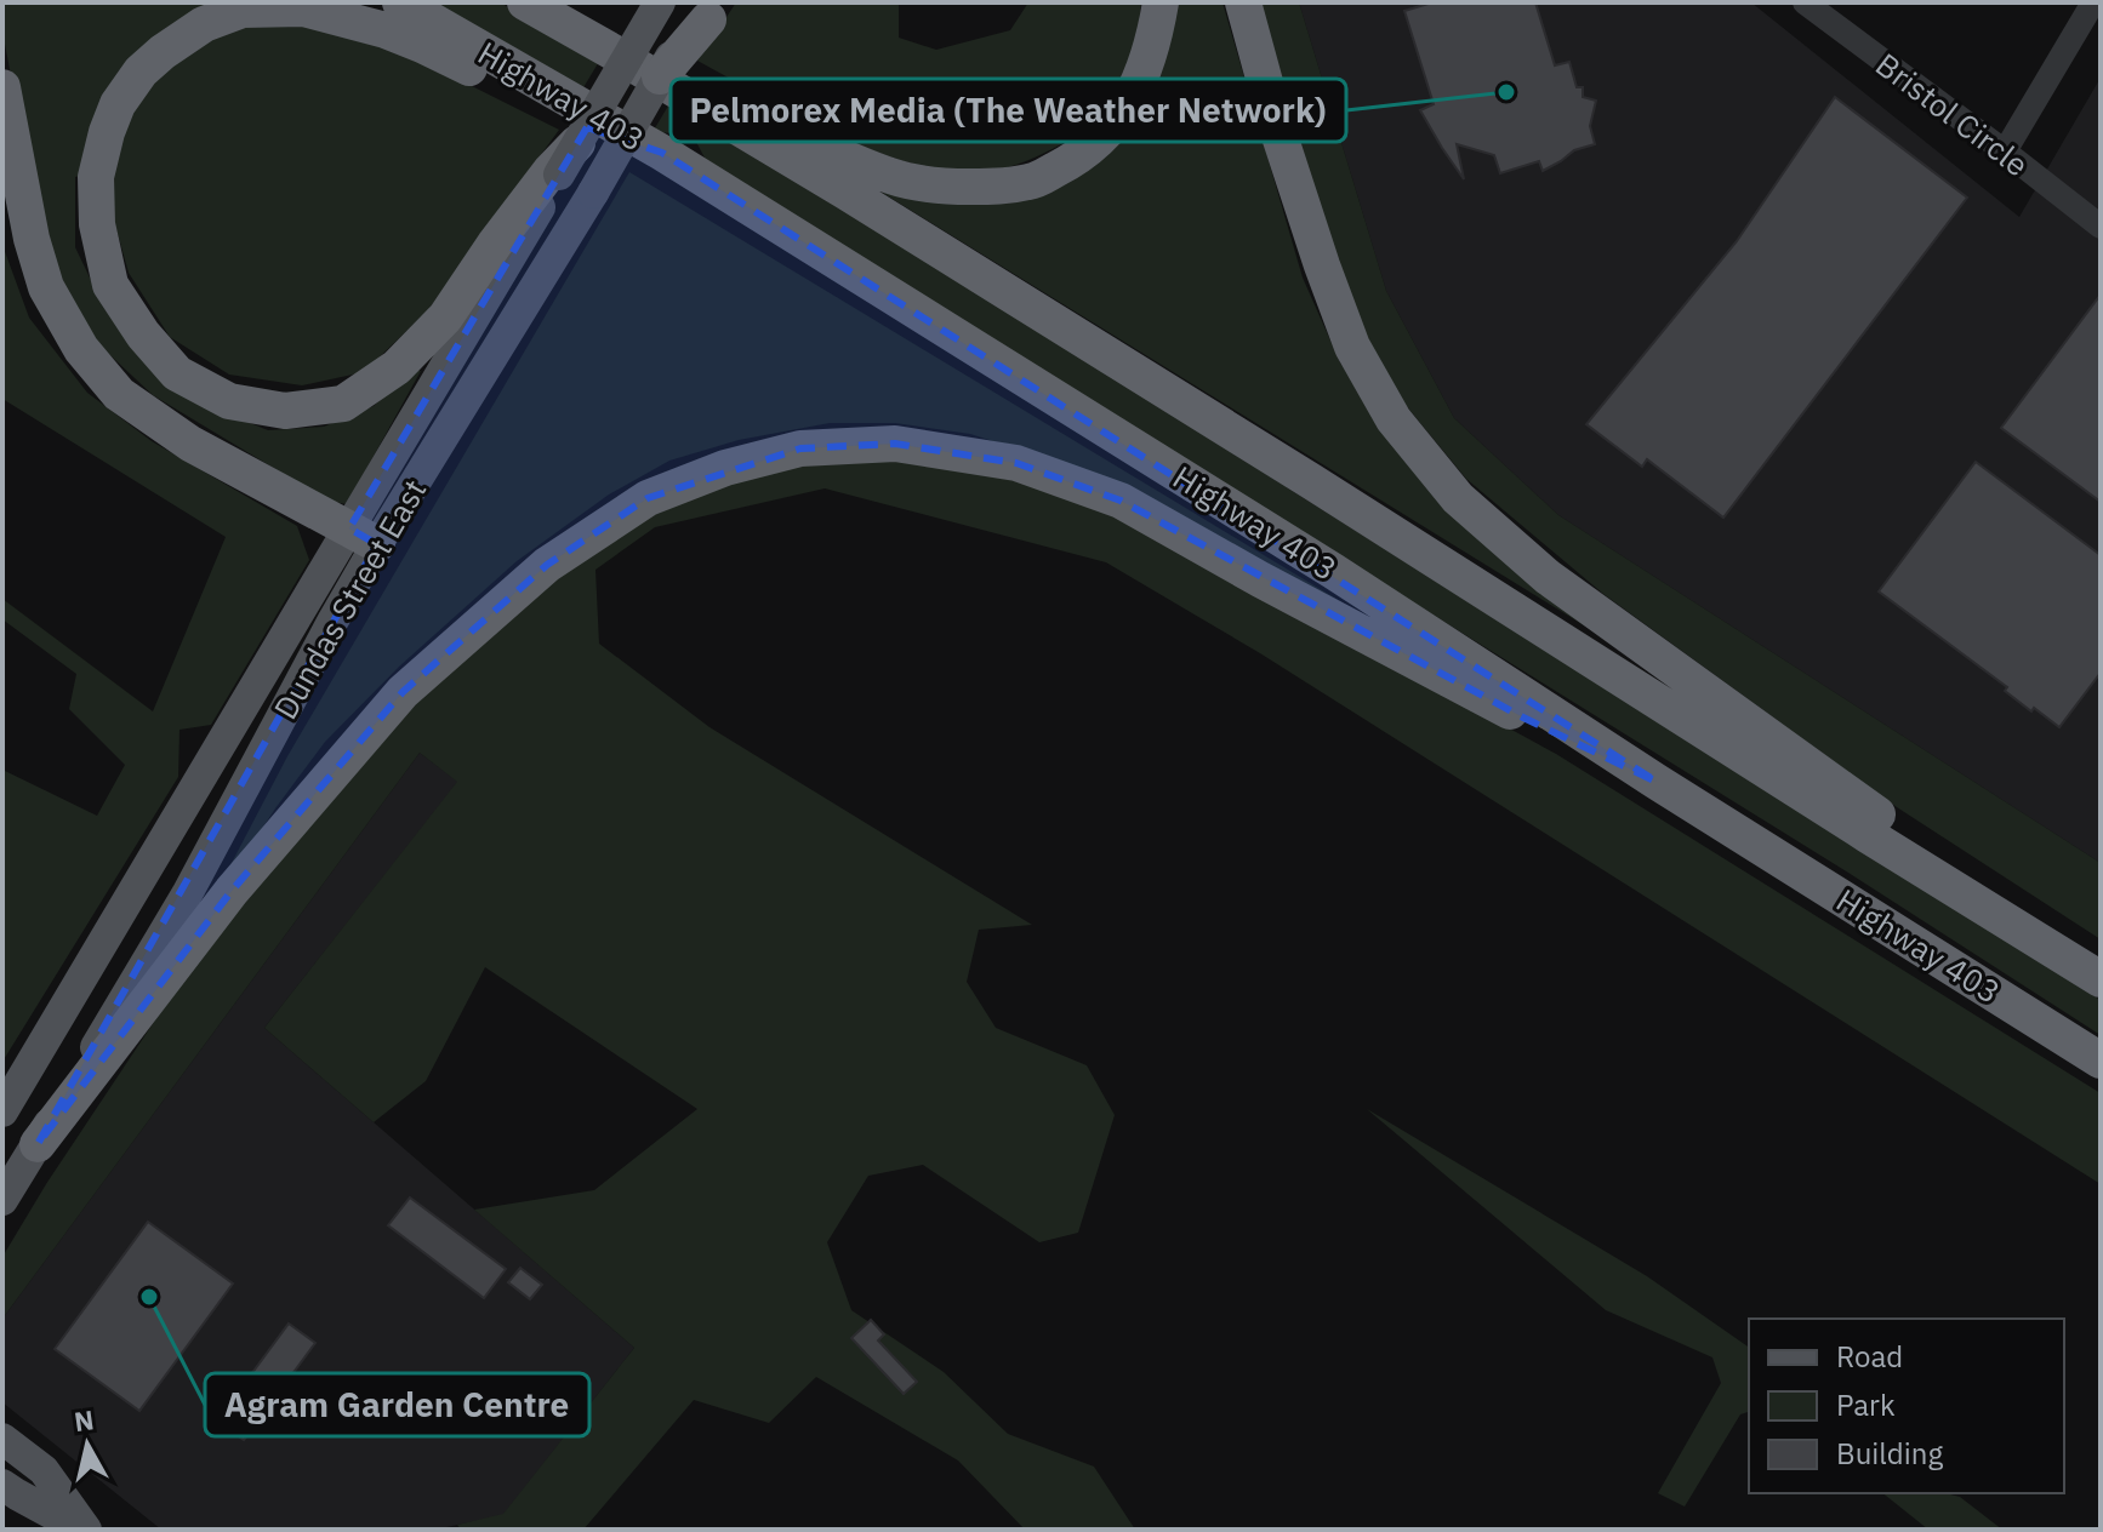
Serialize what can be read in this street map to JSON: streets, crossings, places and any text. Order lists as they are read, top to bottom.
{
  "streets": {
    "highway": ["Highway 403"],
    "main road": ["Dundas Street East"],
    "street": ["Bristol Circle"]
  },
  "places": ["Pelmorex Media (The Weather Network)", "Agram Garden Centre"],
  "legend": ["Road", "Park", "Building"],
  "north": "top"
}
